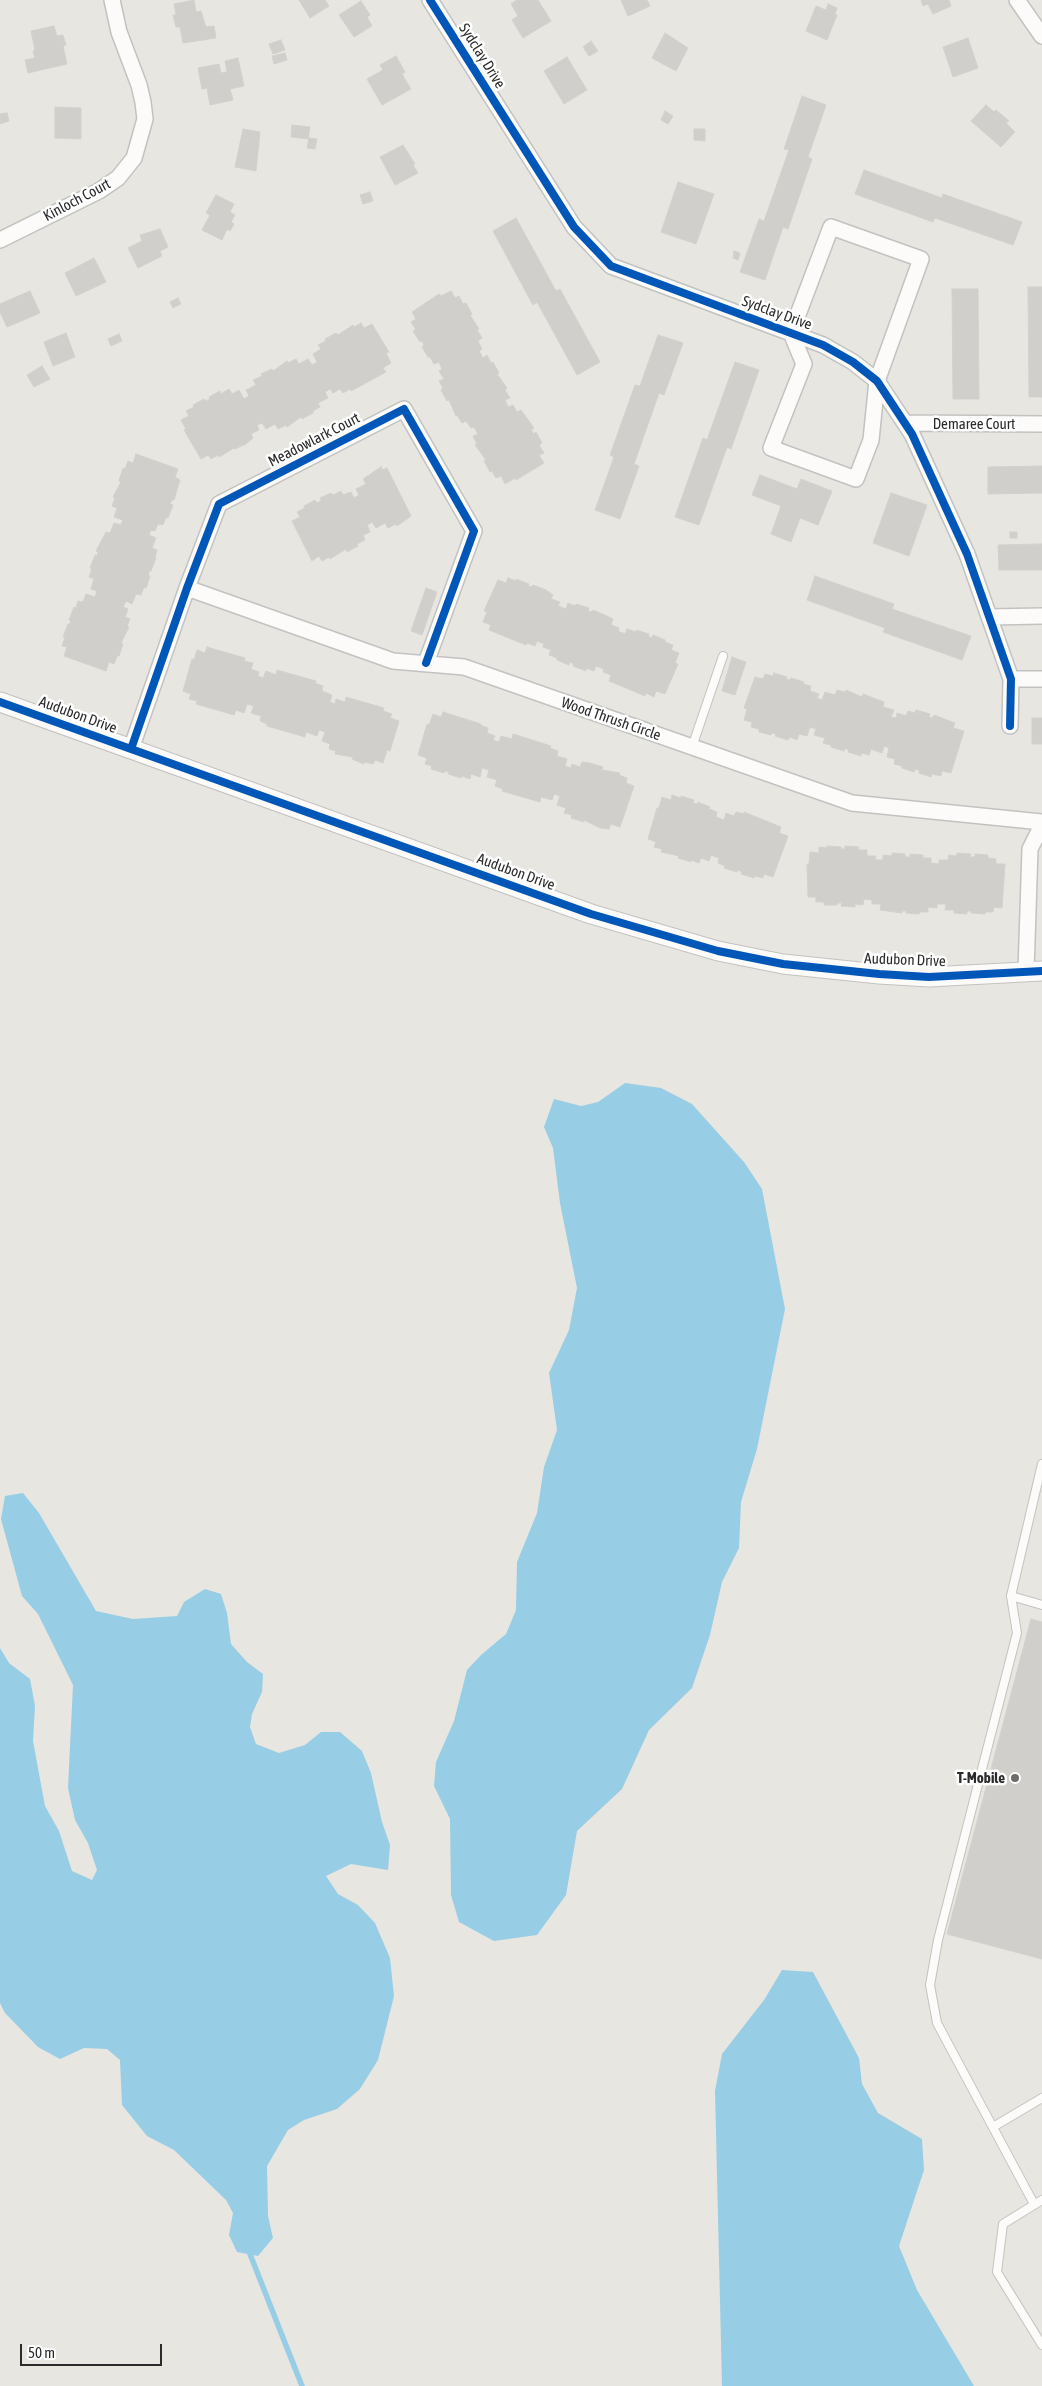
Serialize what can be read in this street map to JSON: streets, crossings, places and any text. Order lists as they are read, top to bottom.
{
  "streets": {
    "street": [
      "Sydclay Drive",
      "Kinloch Court",
      "Demaree Court",
      "Meadowlark Court",
      "Audubon Drive",
      "Wood Thrush Circle"
    ]
  },
  "crossings": [
    ["Sydclay Drive", "Demaree Court"],
    ["Meadowlark Court", "Audubon Drive"],
    ["Meadowlark Court", "Wood Thrush Circle"],
    ["Audubon Drive", "Wood Thrush Circle"]
  ],
  "places": ["T-Mobile"],
  "scale_bar": "50 m"
}
